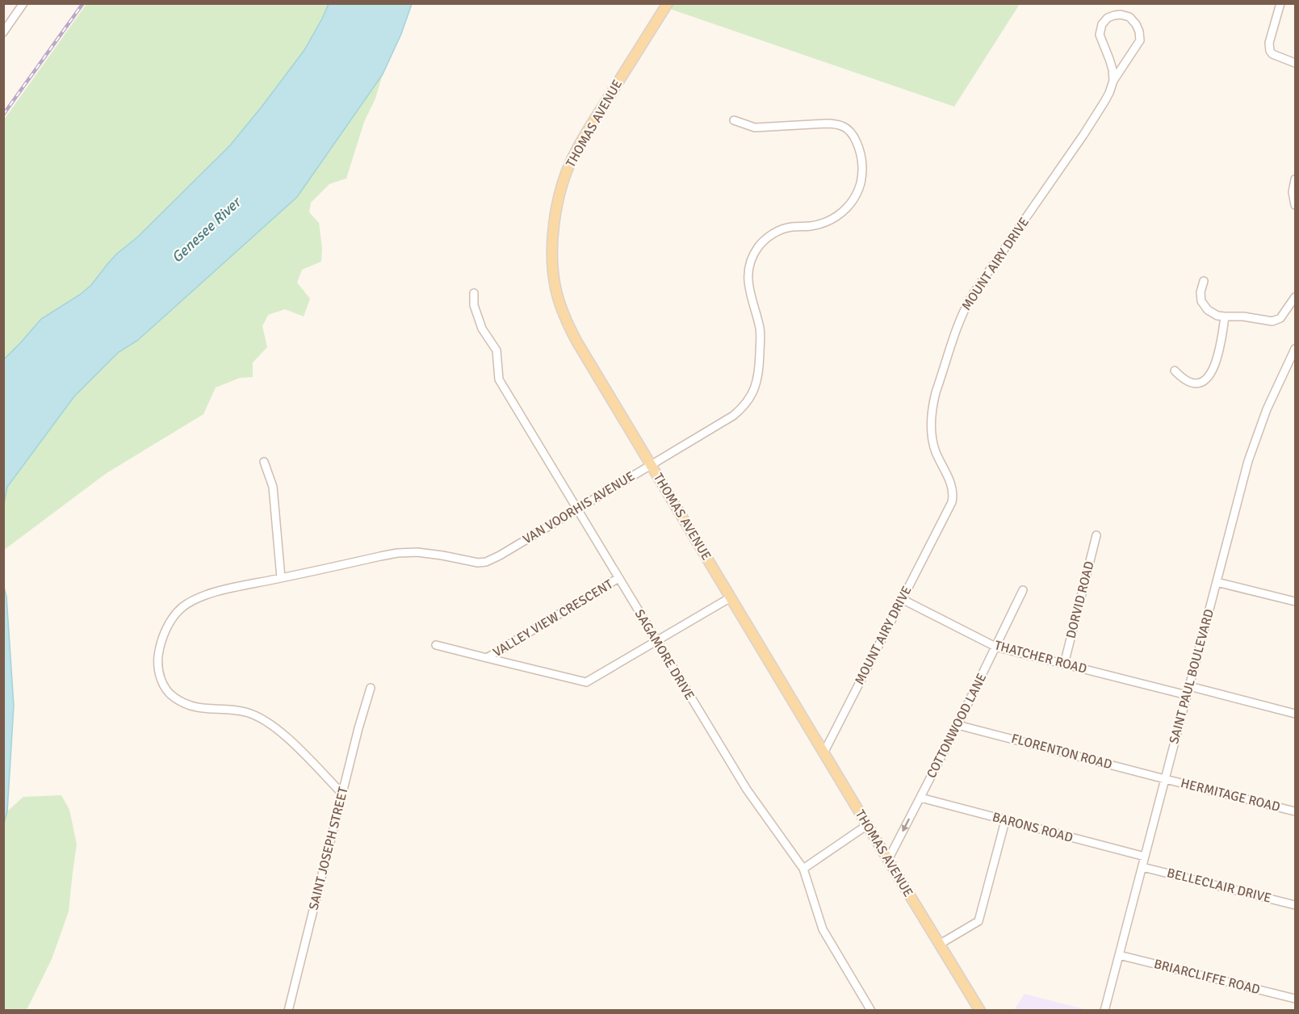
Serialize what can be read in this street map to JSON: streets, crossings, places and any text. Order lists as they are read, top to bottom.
{
  "streets": {
    "main road": ["THOMAS AVENUE"],
    "street": [
      "MOUNT AIRY DRIVE",
      "VAN VOORHIS AVENUE",
      "DORVID ROAD",
      "VALLEY VIEW CRESCENT",
      "SAGAMORE DRIVE",
      "THATCHER ROAD",
      "SAINT PAUL BOULEVARD",
      "COTTONWOOD LANE",
      "FLORENTON ROAD",
      "HERMITAGE ROAD",
      "BARONS ROAD",
      "SAINT JOSEPH STREET",
      "BELLECLAIR DRIVE",
      "BRIARCLIFFE ROAD"
    ]
  },
  "crossings": [
    ["THOMAS AVENUE", "MOUNT AIRY DRIVE"],
    ["THOMAS AVENUE", "VAN VOORHIS AVENUE"],
    ["THOMAS AVENUE", "VALLEY VIEW CRESCENT"],
    ["THOMAS AVENUE", "COTTONWOOD LANE"],
    ["MOUNT AIRY DRIVE", "THATCHER ROAD"],
    ["VAN VOORHIS AVENUE", "SAGAMORE DRIVE"],
    ["VAN VOORHIS AVENUE", "SAINT JOSEPH STREET"],
    ["DORVID ROAD", "THATCHER ROAD"],
    ["VALLEY VIEW CRESCENT", "SAGAMORE DRIVE"],
    ["THATCHER ROAD", "SAINT PAUL BOULEVARD"],
    ["THATCHER ROAD", "COTTONWOOD LANE"],
    ["SAINT PAUL BOULEVARD", "FLORENTON ROAD"],
    ["SAINT PAUL BOULEVARD", "HERMITAGE ROAD"],
    ["SAINT PAUL BOULEVARD", "BARONS ROAD"],
    ["SAINT PAUL BOULEVARD", "BELLECLAIR DRIVE"],
    ["SAINT PAUL BOULEVARD", "BRIARCLIFFE ROAD"],
    ["COTTONWOOD LANE", "FLORENTON ROAD"],
    ["COTTONWOOD LANE", "BARONS ROAD"],
    ["FLORENTON ROAD", "HERMITAGE ROAD"]
  ],
  "water": ["Genesee River"]
}
